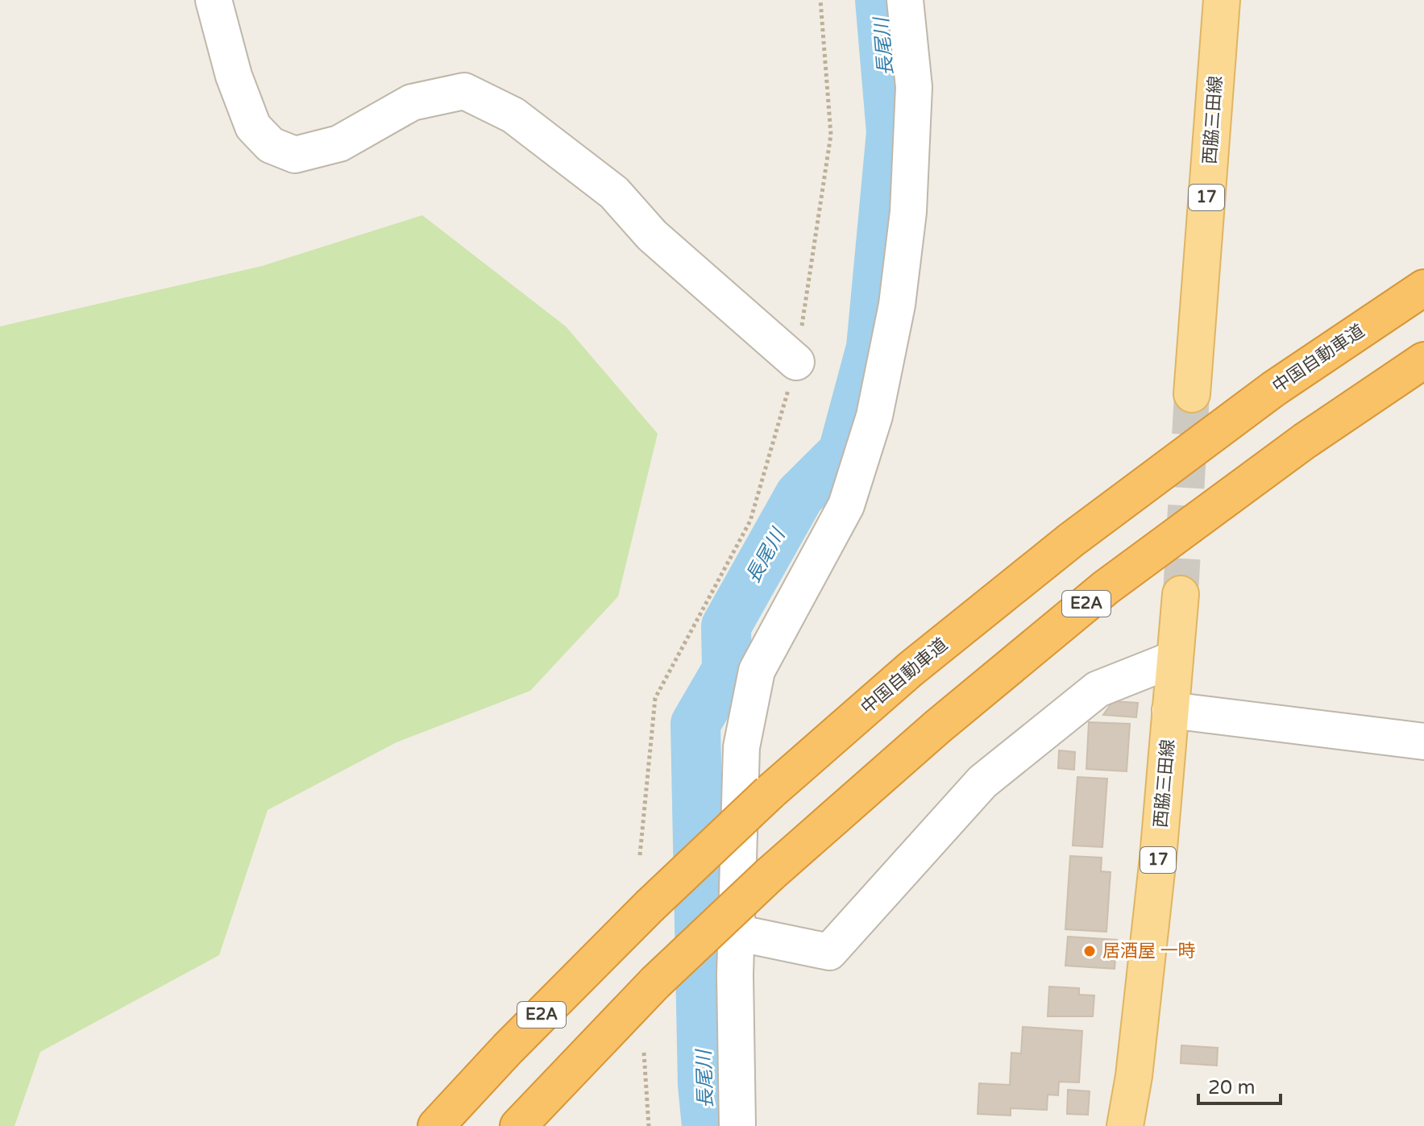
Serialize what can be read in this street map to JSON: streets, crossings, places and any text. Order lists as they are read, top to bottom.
{
  "streets": {
    "highway": ["中国自動車道", "E2A"],
    "main road": ["西脇三田線", "17"]
  },
  "water": ["長尾川"],
  "places": ["居酒屋 一時"],
  "scale_bar": "20 m"
}
